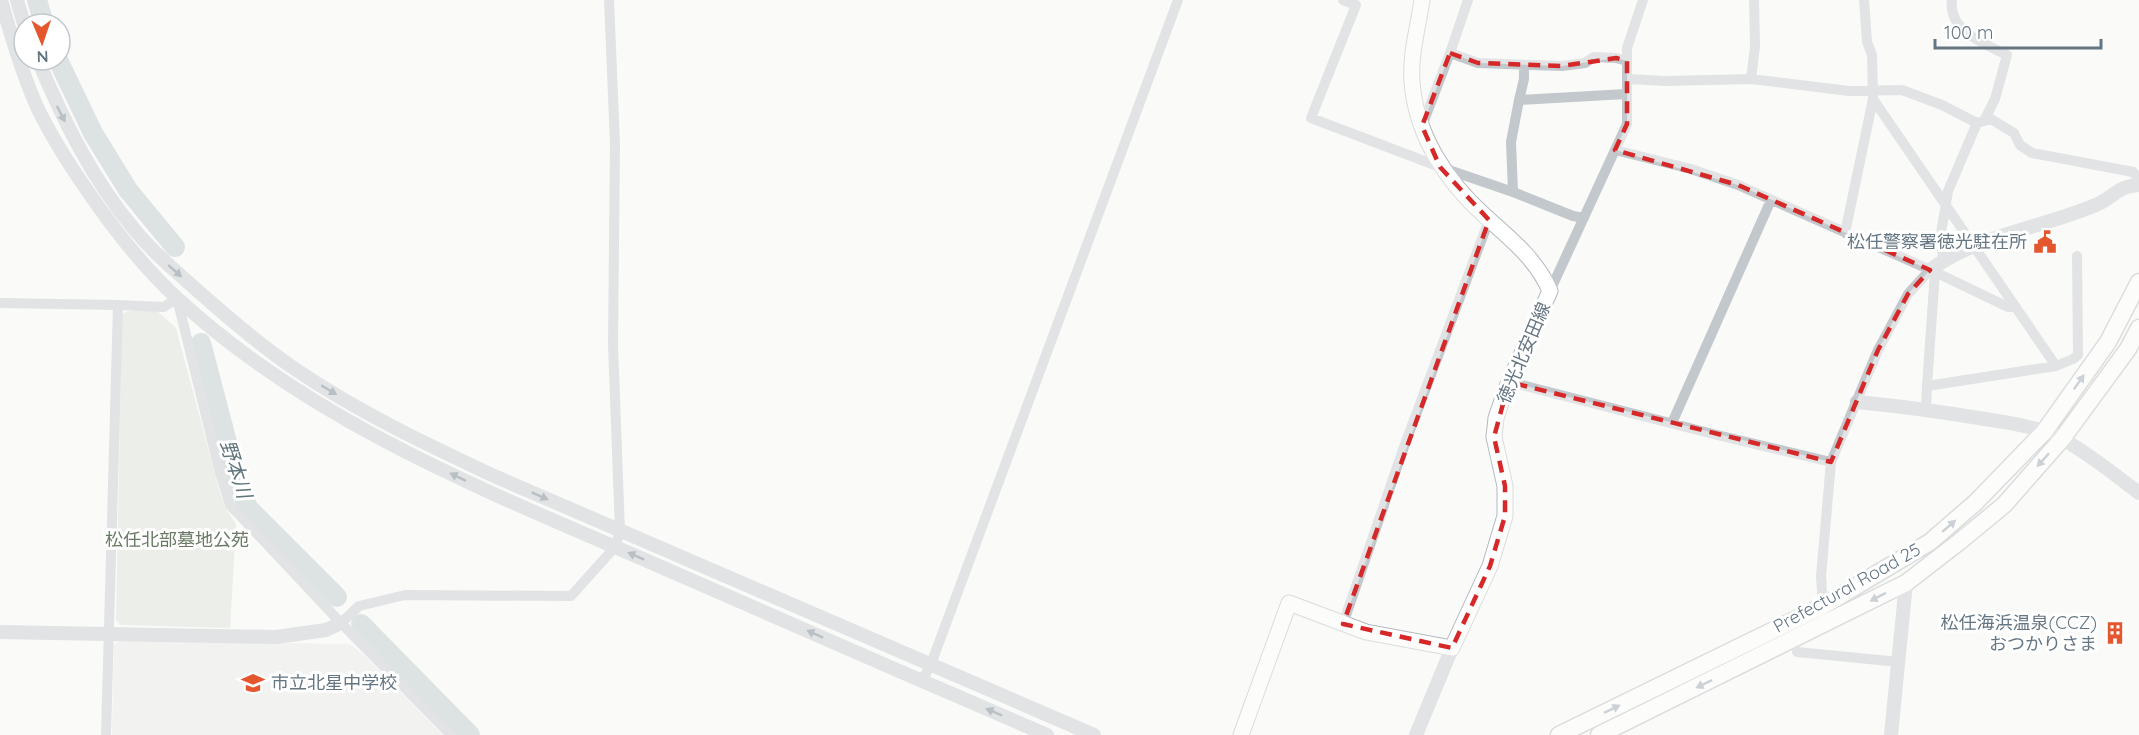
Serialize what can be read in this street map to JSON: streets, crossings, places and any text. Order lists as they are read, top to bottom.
{
  "streets": {
    "main road": ["徳光北安田線", "Prefectural Road 25"]
  },
  "water": ["野本川"],
  "parks": ["松任北部墓地公苑"],
  "places": {
    "public building": ["松任警察署徳光駐在所"],
    "building": ["松任海浜温泉(CCZ) おつかりさま"],
    "school or university": ["市立北星中学校"]
  },
  "scale_bar": "100 m",
  "north": "bottom"
}
